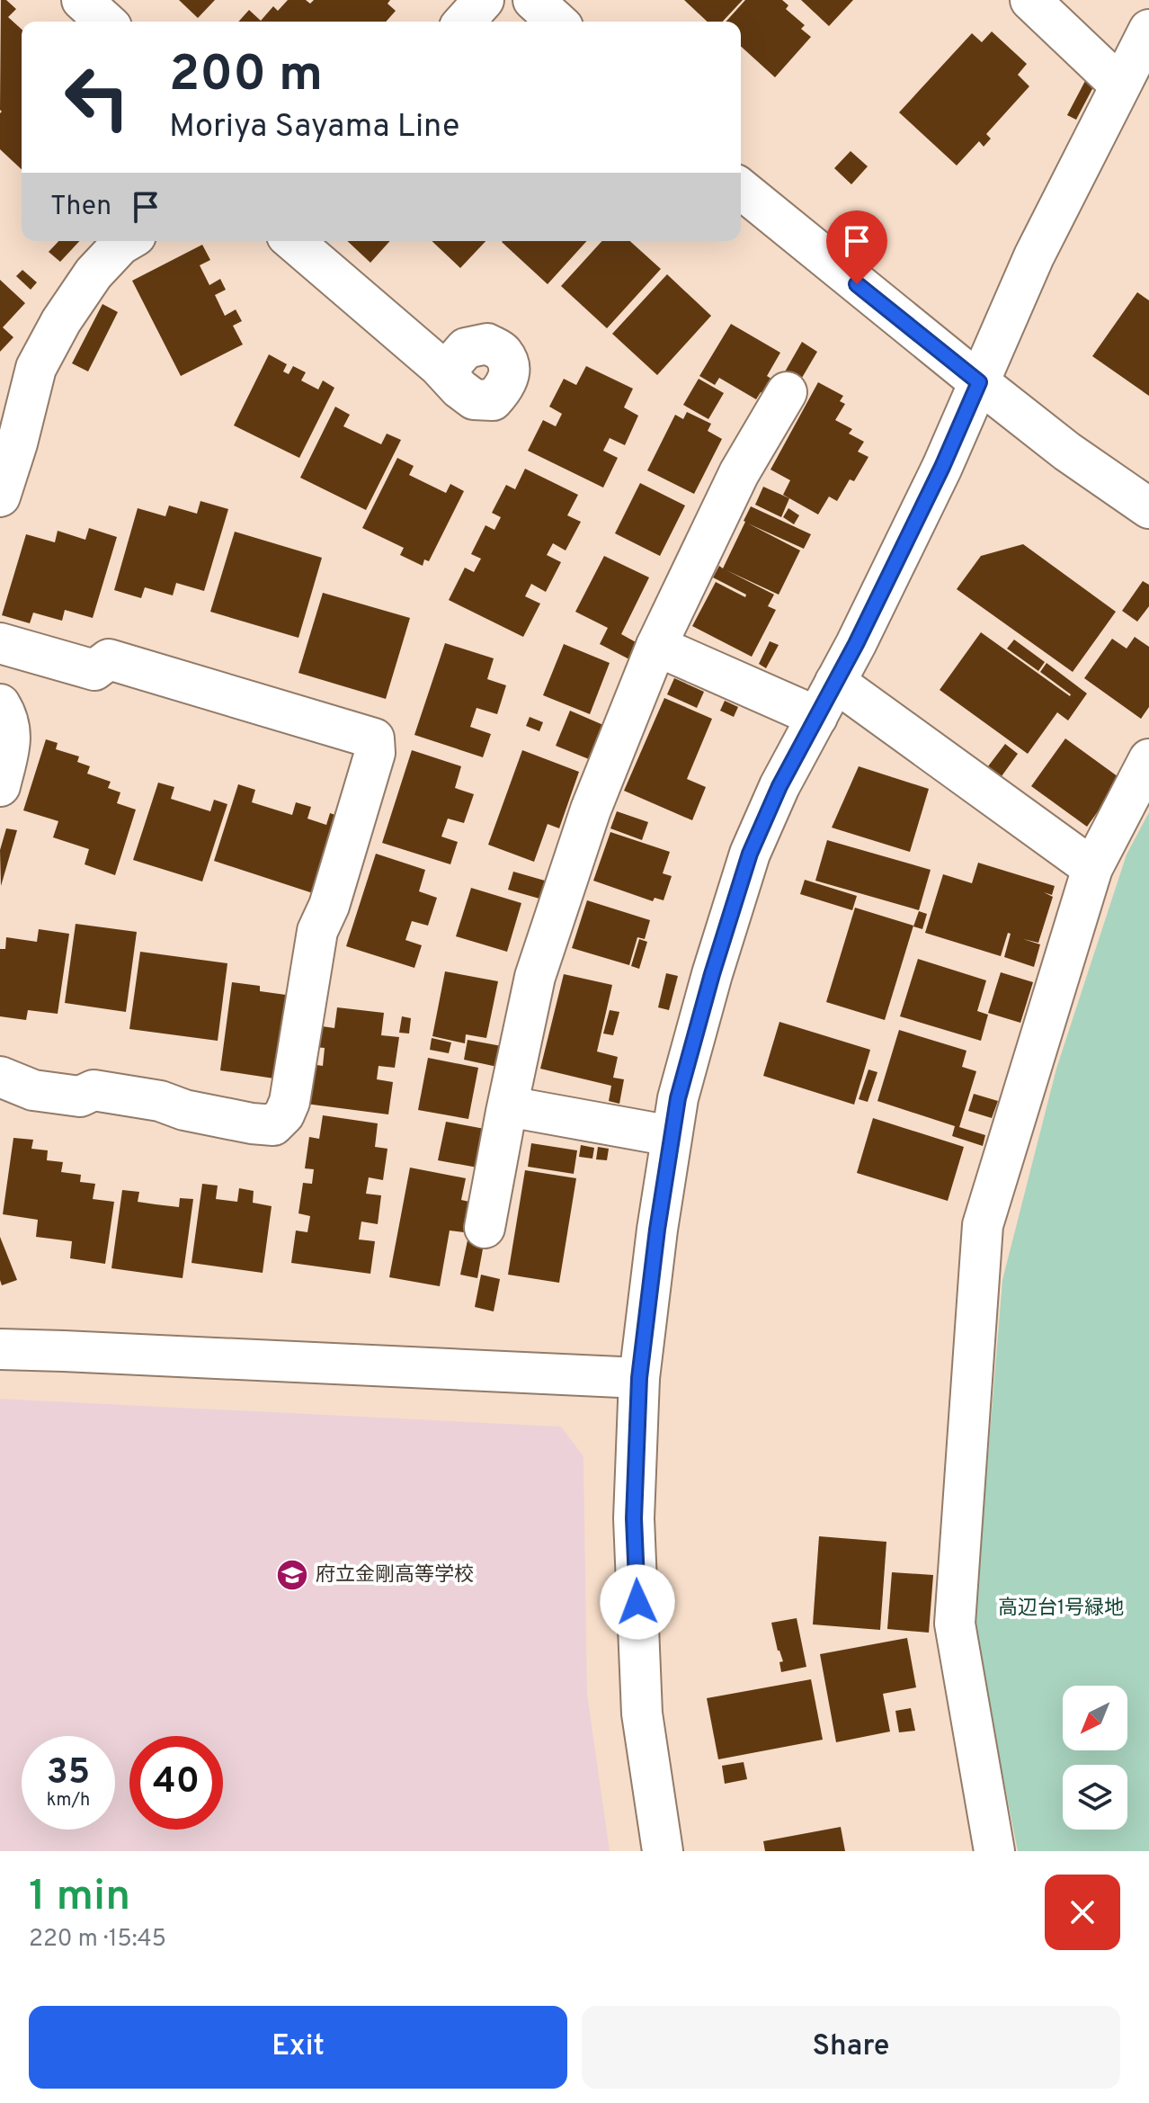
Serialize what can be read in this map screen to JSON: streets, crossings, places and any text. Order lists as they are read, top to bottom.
{
  "parks": ["高辺台1号緑地"],
  "places": {
    "school or university": ["府立金剛高等学校"]
  },
  "north": "bottom left",
  "page": {
    "turn": ["200 m", "Moriya Sayama Line"],
    "then": "Then",
    "speed": "35 km/h",
    "limit": "40",
    "heading": ["1 min", "220 m · 15:45"],
    "buttons": ["Exit", "Share"]
  }
}
